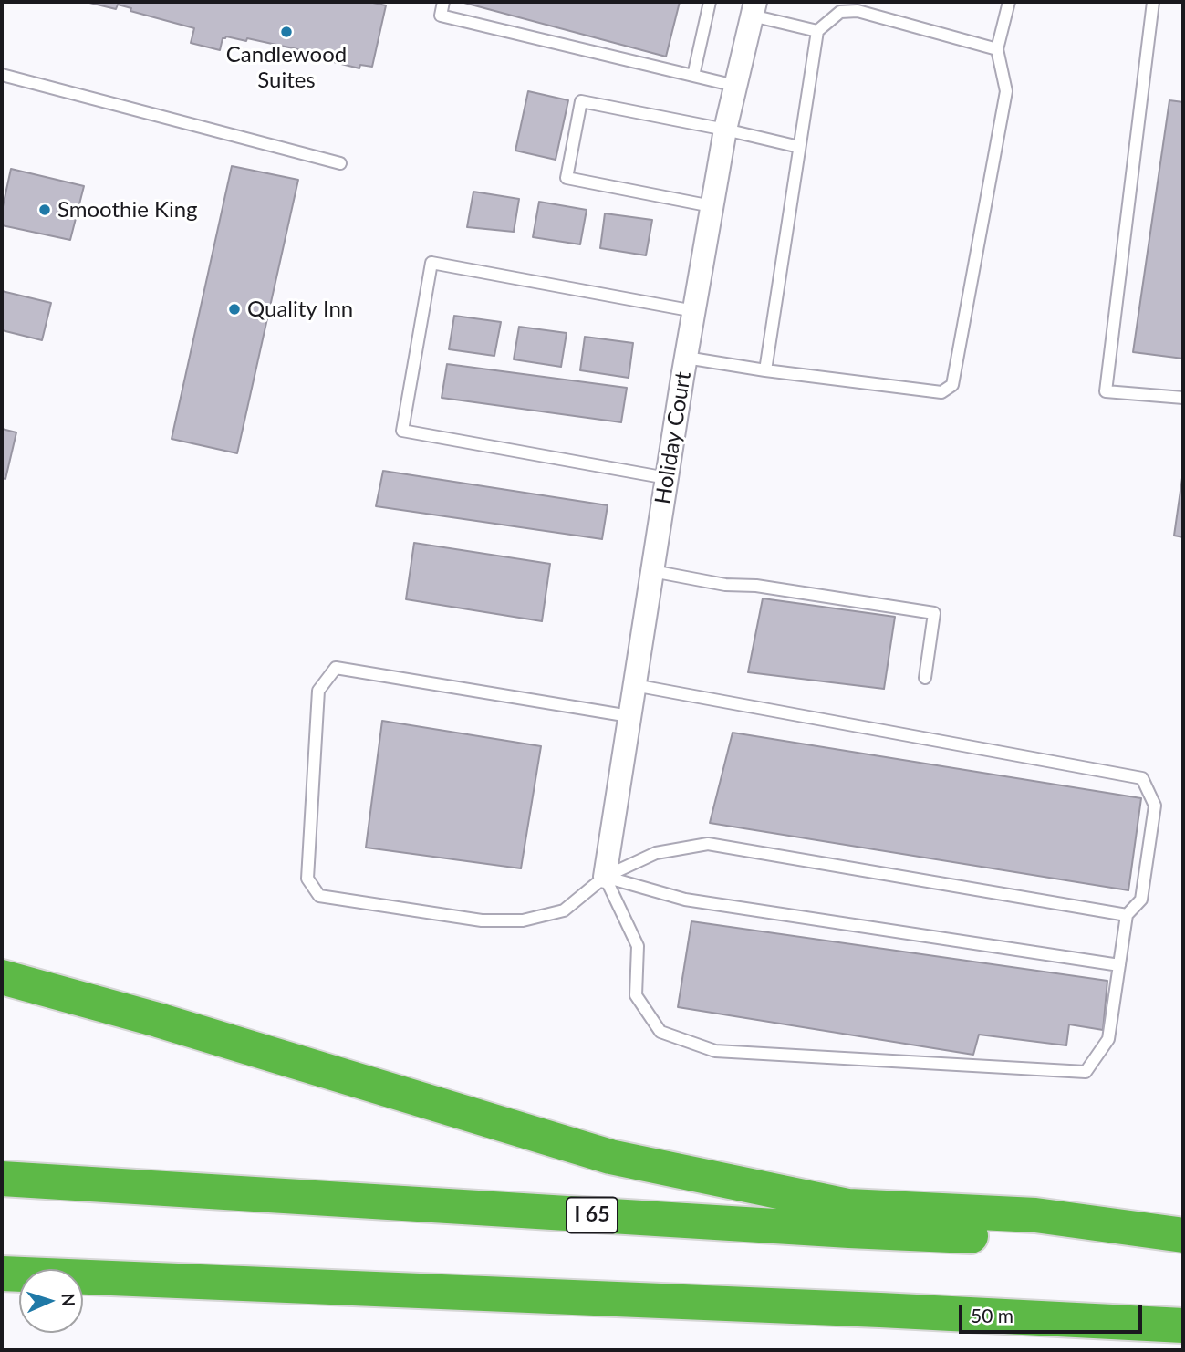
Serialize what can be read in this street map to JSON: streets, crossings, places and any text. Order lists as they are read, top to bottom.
{
  "streets": {
    "highway": ["I 65"],
    "street": ["Holiday Court"]
  },
  "places": ["Candlewood Suites", "Smoothie King", "Quality Inn"],
  "scale_bar": "50 m",
  "north": "right"
}
